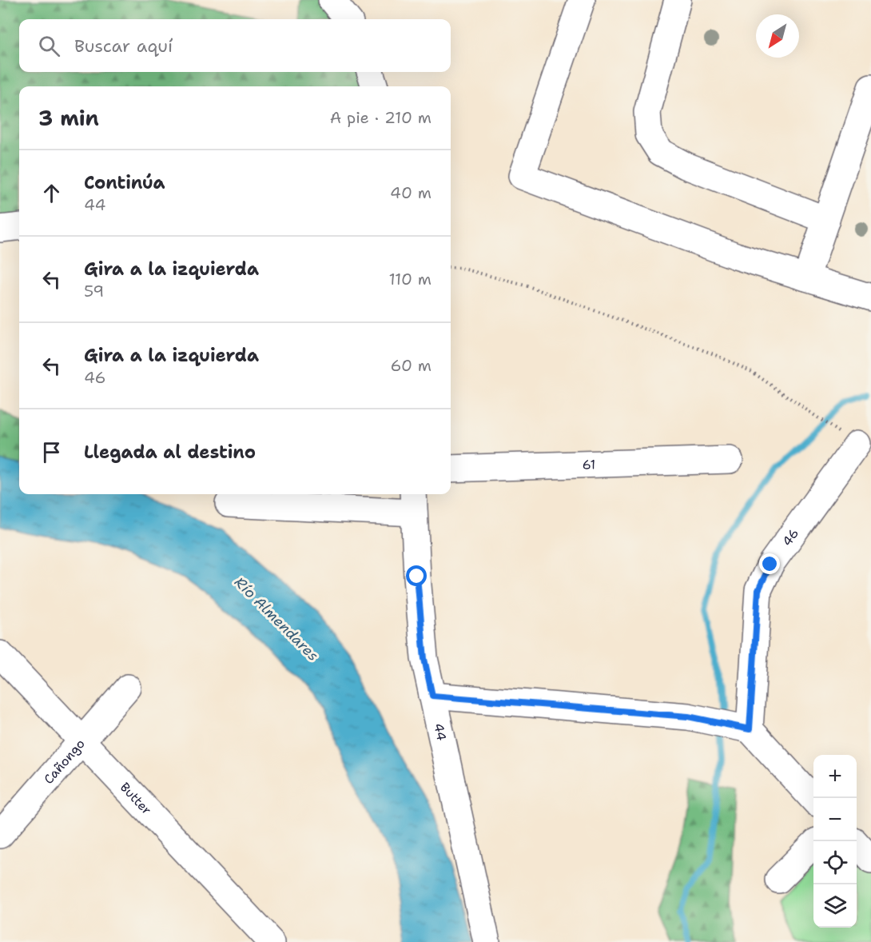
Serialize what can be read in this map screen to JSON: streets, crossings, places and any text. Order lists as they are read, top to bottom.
{
  "streets": {
    "street": [
      "61",
      "46",
      "44",
      "Cañongo",
      "Butter"
    ]
  },
  "crossings": [
    ["Cañongo", "Butter"]
  ],
  "water": ["Río Almendares"],
  "north": "bottom left",
  "page": {
    "search": "Buscar aquí",
    "heading": ["3 min", "A pie · 210 m"],
    "list": [
      ["Continúa", "44", "40 m"],
      ["Gira a la izquierda", "59", "110 m"],
      ["Gira a la izquierda", "46", "60 m"],
      "Llegada al destino"
    ],
    "map_buttons": ["+", "−"]
  }
}
